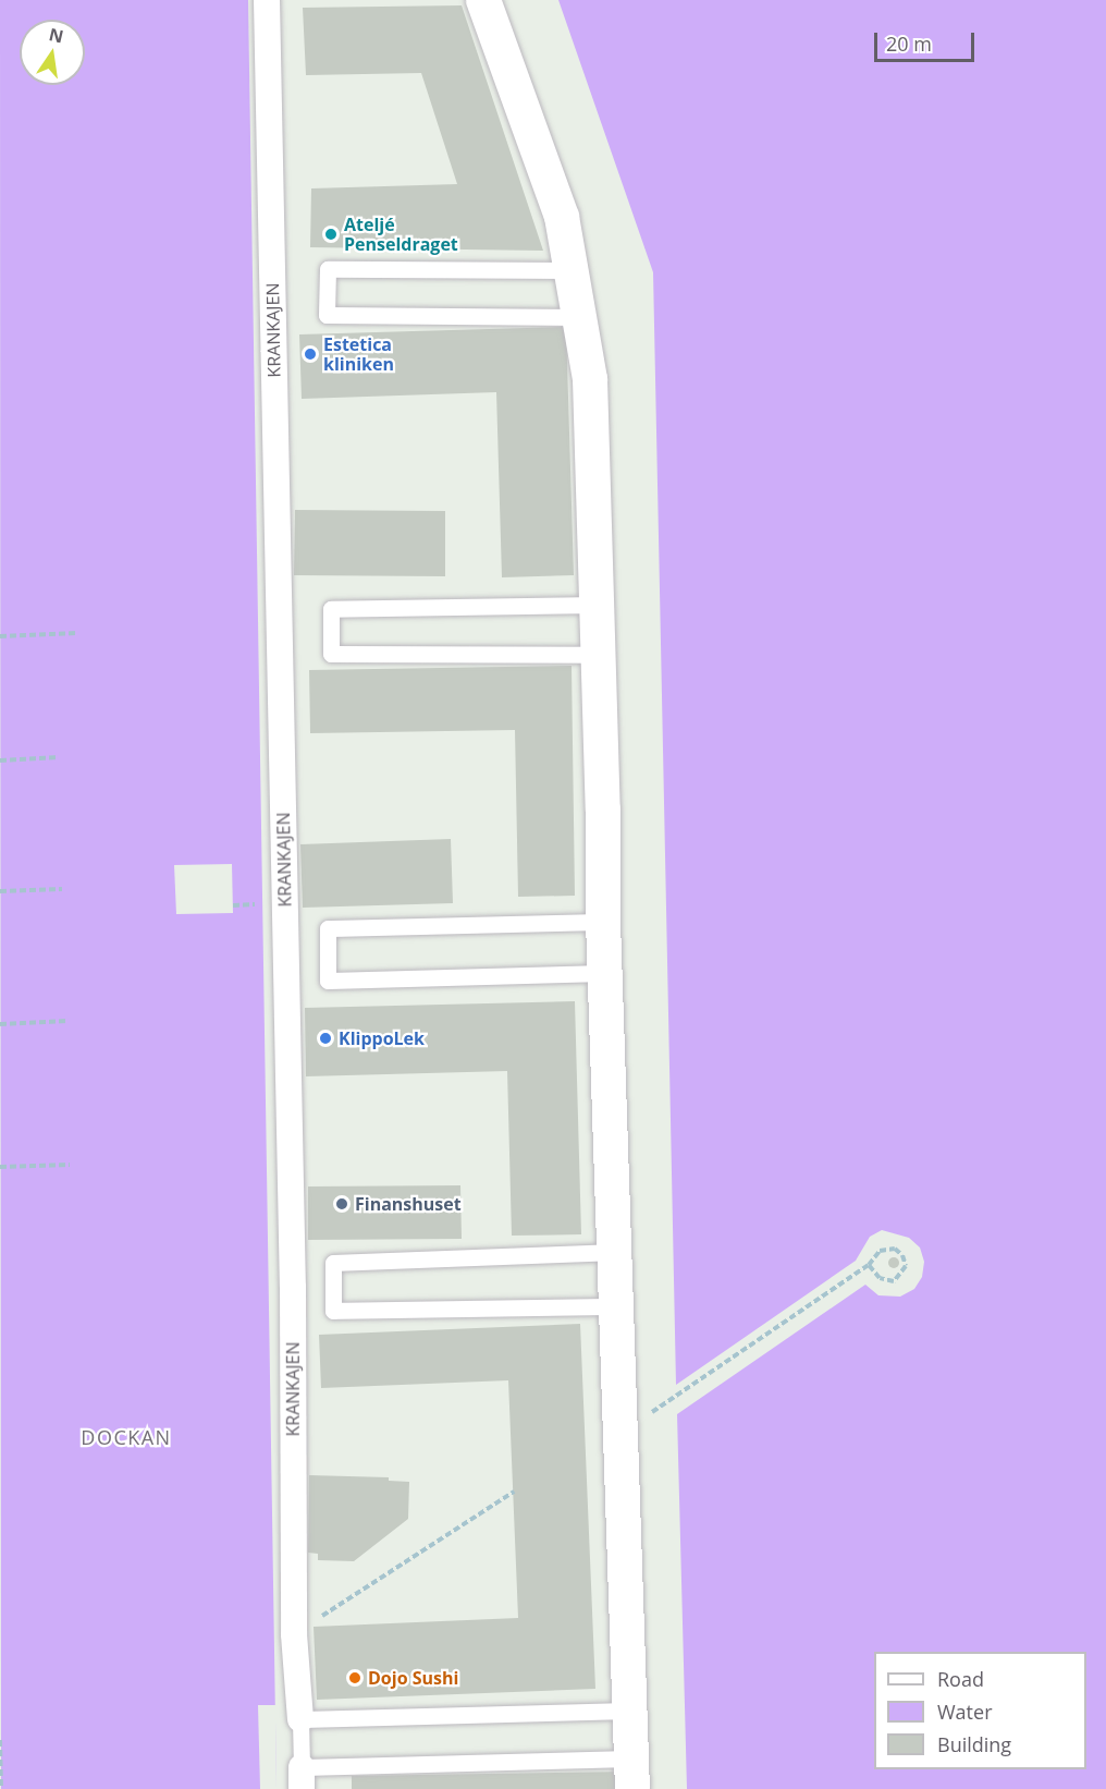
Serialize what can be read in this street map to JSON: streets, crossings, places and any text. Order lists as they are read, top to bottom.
{
  "streets": {
    "street": ["KRANKAJEN"]
  },
  "districts": ["DOCKAN"],
  "places": [
    "Ateljé Penseldraget",
    "Estetica kliniken",
    "KlippoLek",
    "Finanshuset",
    "Dojo Sushi"
  ],
  "legend": ["Road", "Water", "Building"],
  "scale_bar": "20 m",
  "north": "top"
}
